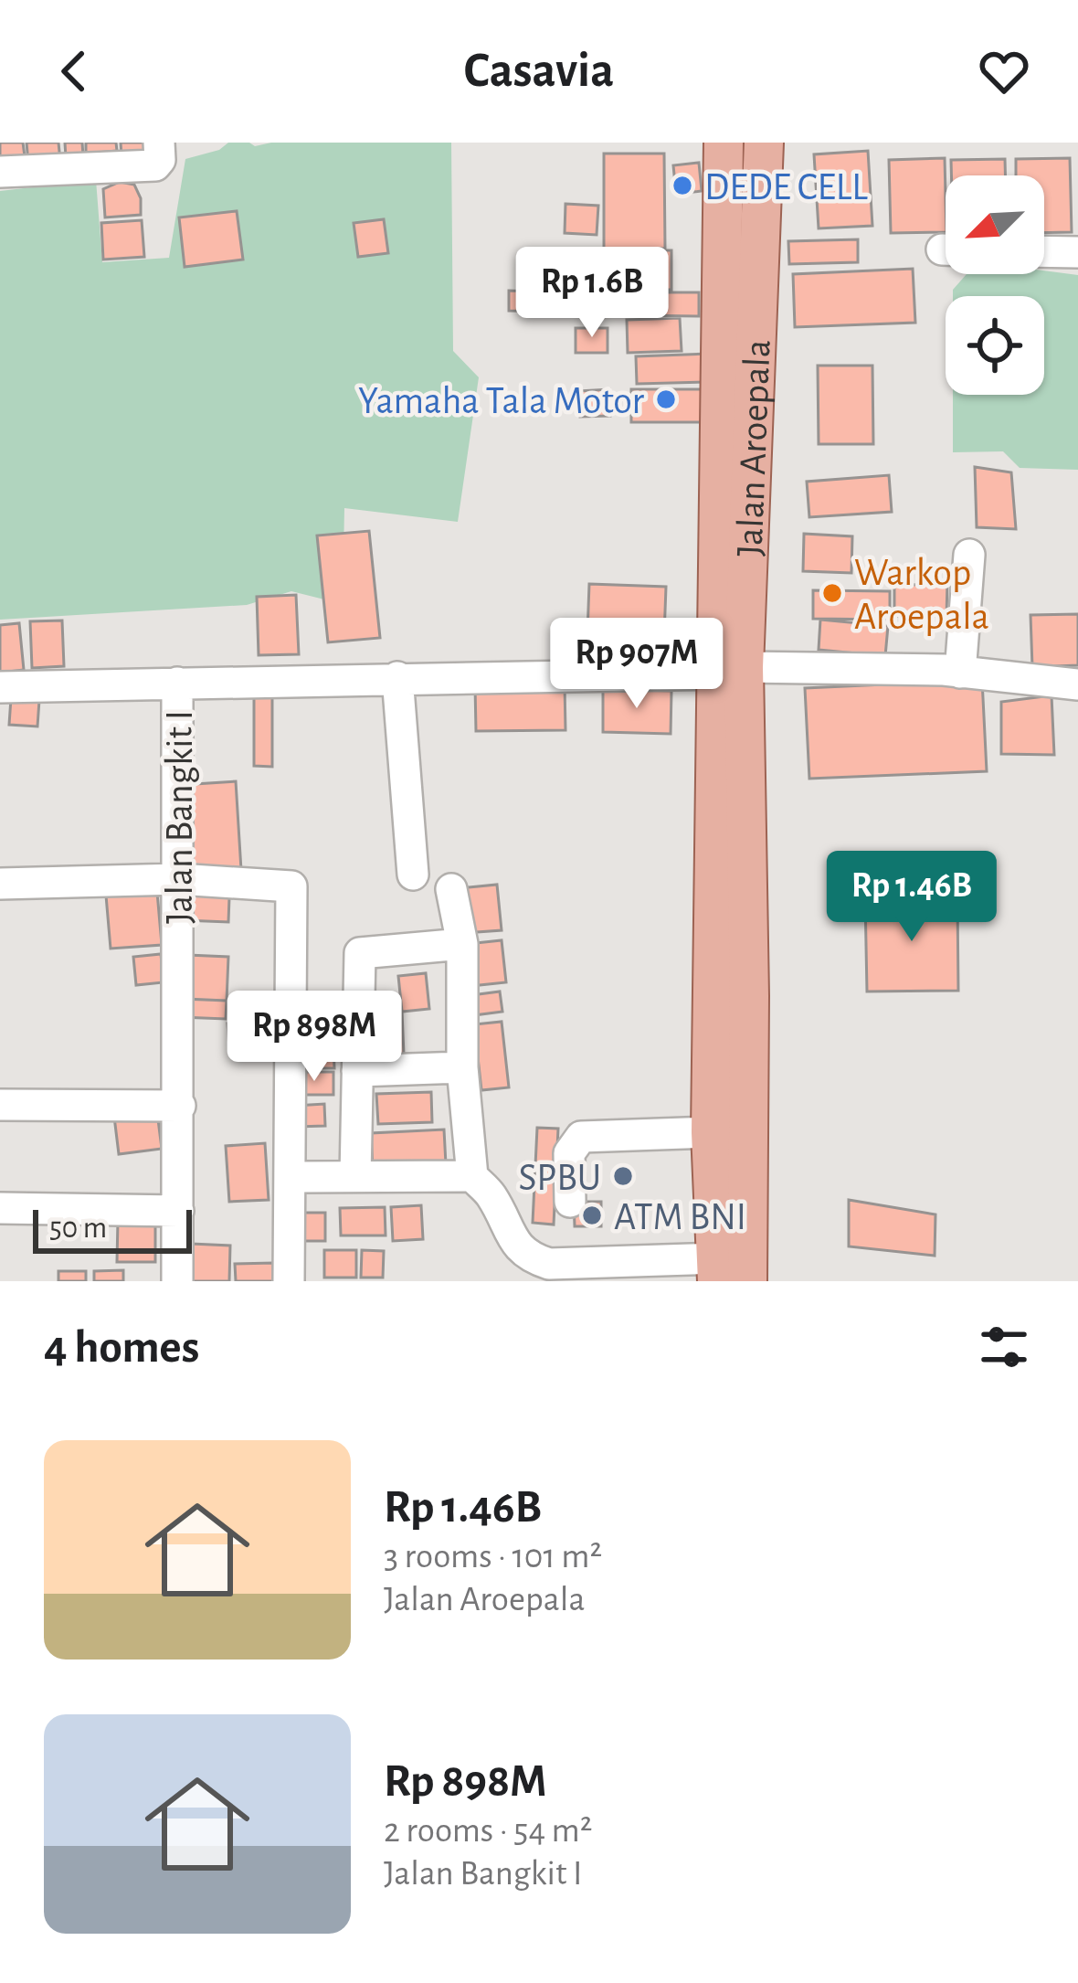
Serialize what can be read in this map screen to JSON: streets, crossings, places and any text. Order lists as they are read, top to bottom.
{
  "streets": {
    "main road": ["Jalan Aroepala"],
    "street": ["Jalan Bangkit I"]
  },
  "places": [
    "DEDE CELL",
    "Yamaha Tala Motor",
    "Warkop Aroepala",
    "SPBU",
    "ATM BNI"
  ],
  "scale_bar": "50 m",
  "north": "bottom left",
  "page": {
    "header": "Casavia",
    "price": [
      "Rp 1.6B",
      "Rp 907M",
      "Rp 1.46B",
      "Rp 898M"
    ],
    "scale": "50 m",
    "heading": "4 homes",
    "list": [
      {
        "name": "Rp 1.46B",
        "note": "3 rooms · 101 m² · Jalan Aroepala"
      },
      {
        "name": "Rp 898M",
        "note": "2 rooms · 54 m² · Jalan Bangkit I"
      }
    ]
  }
}
